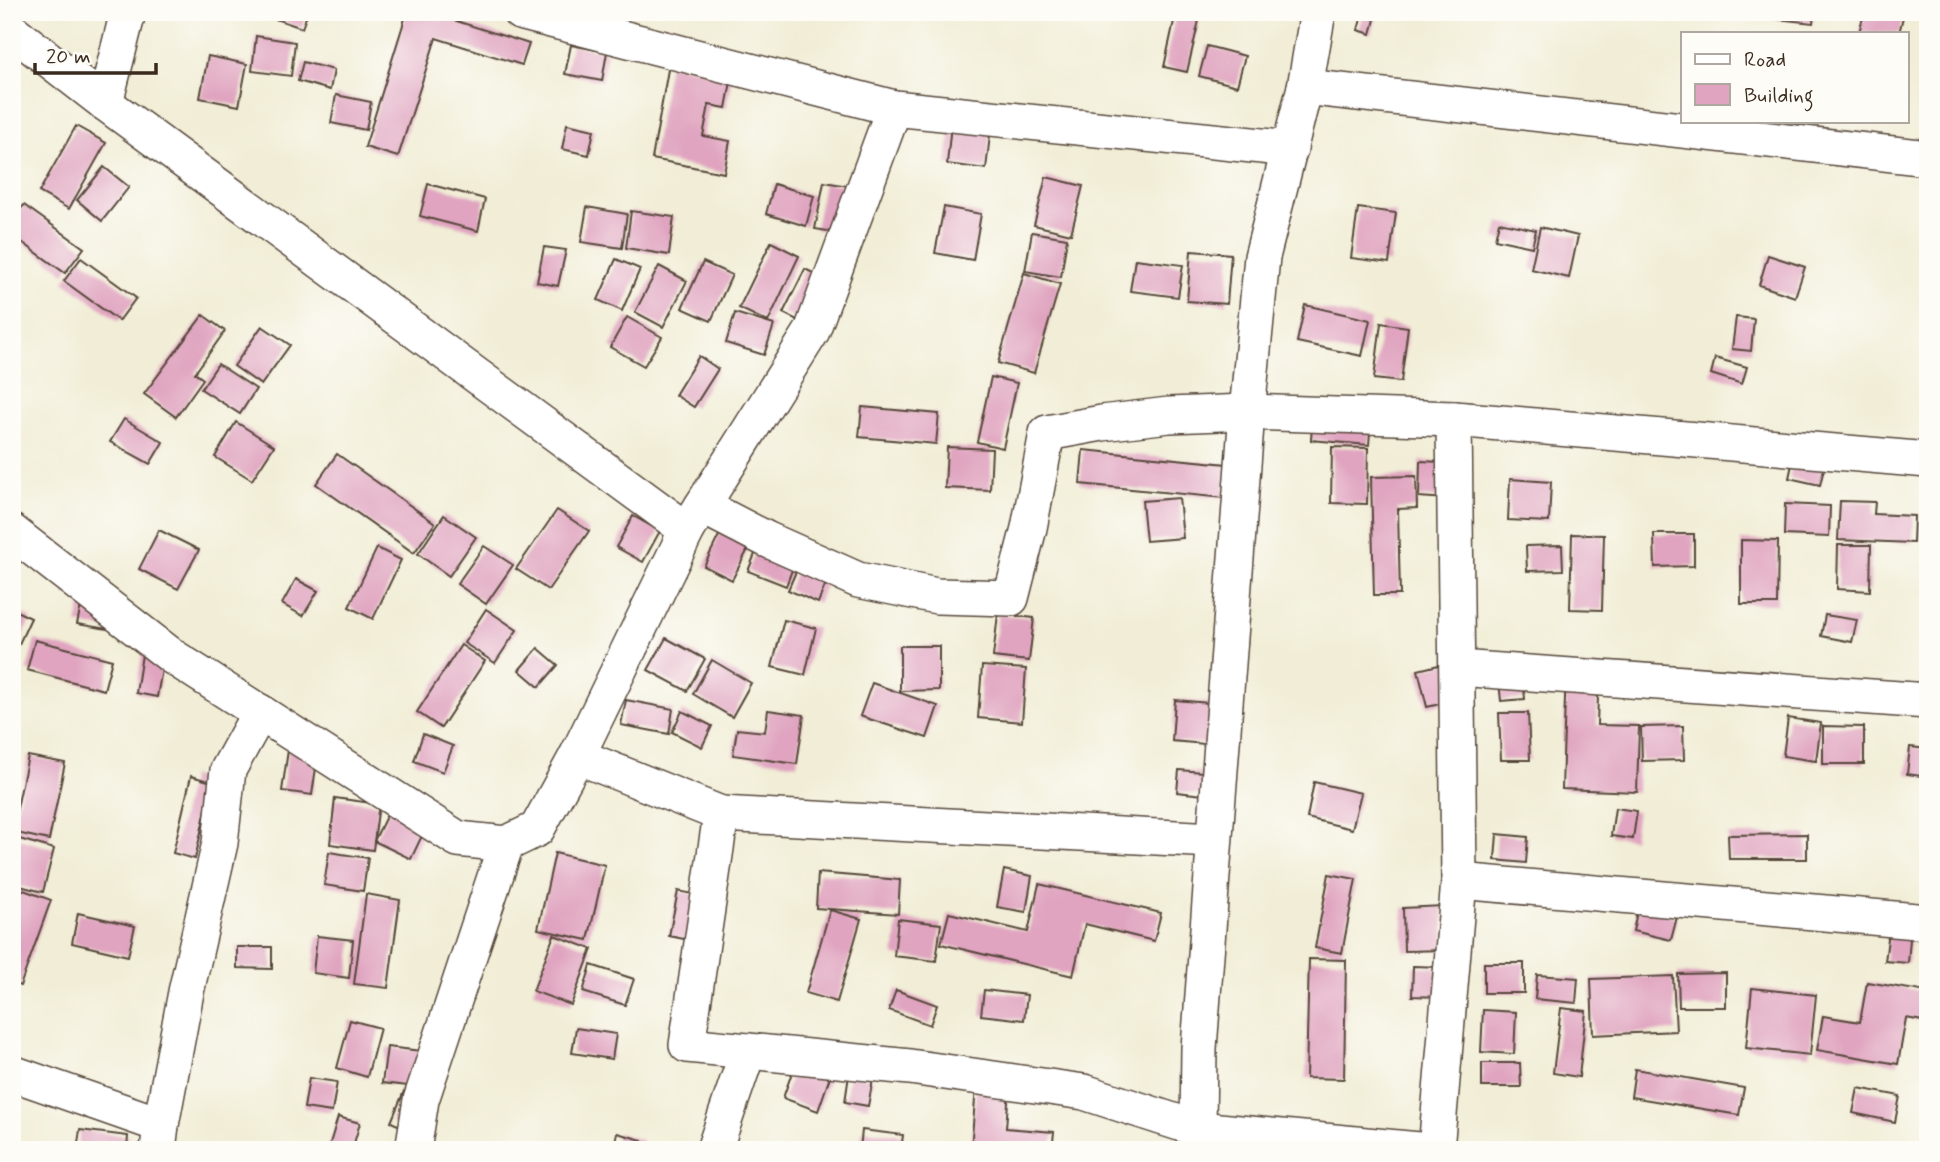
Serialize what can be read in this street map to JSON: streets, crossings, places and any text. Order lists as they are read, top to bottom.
{
  "legend": ["Road", "Building"],
  "scale_bar": "20 m"
}
